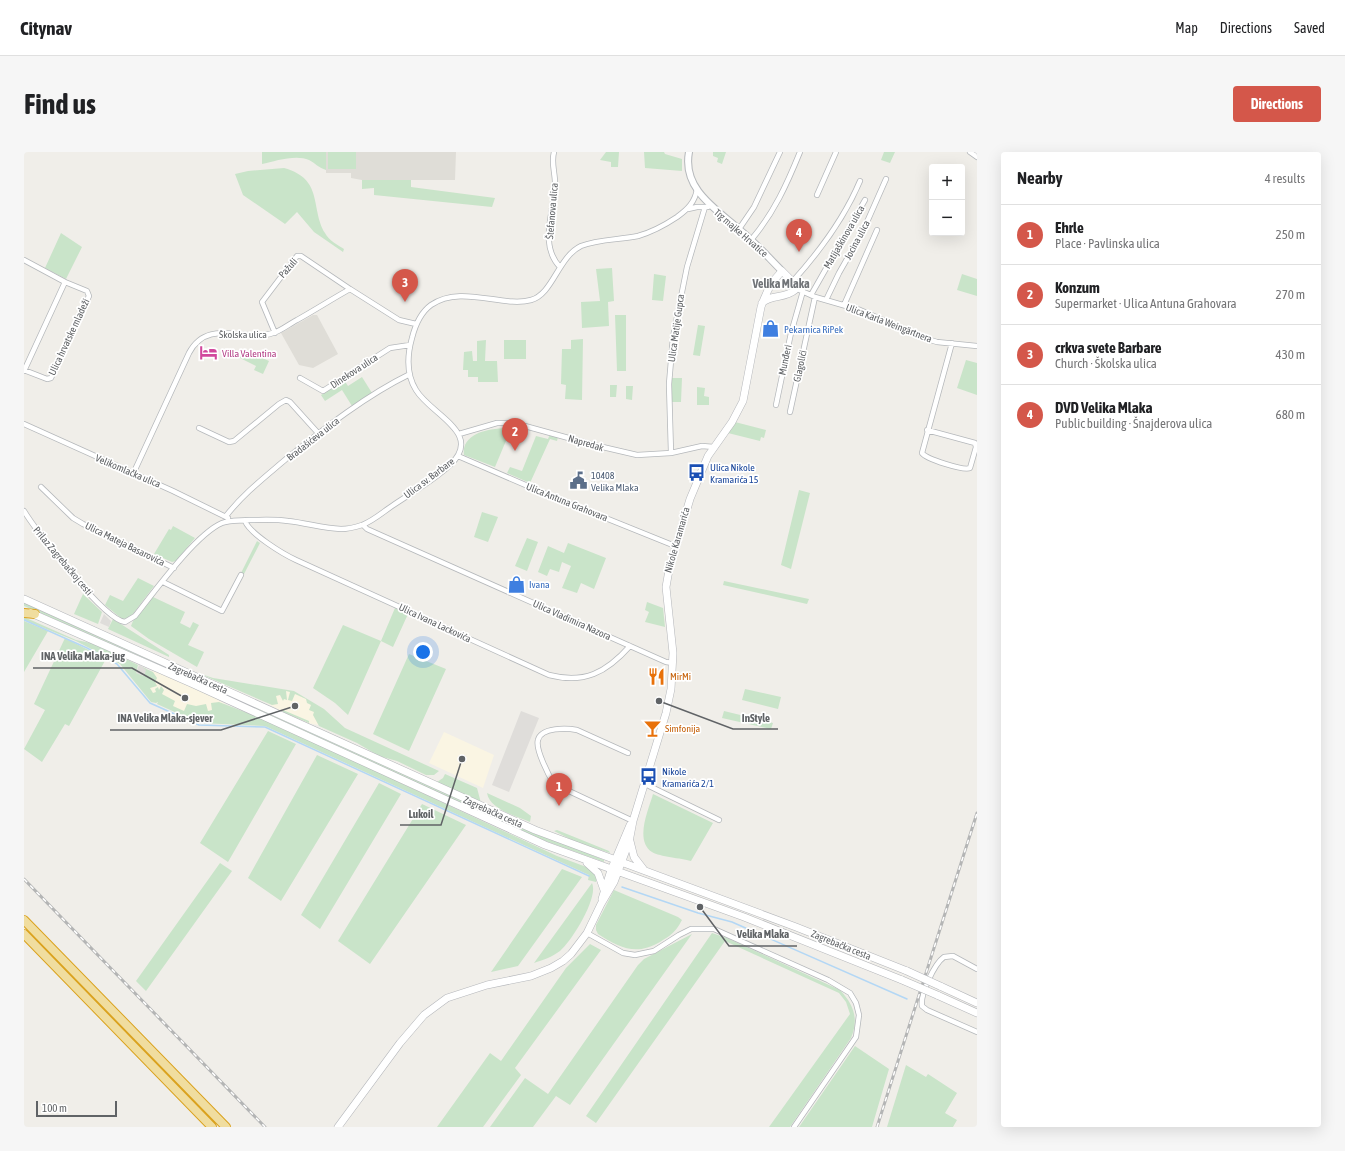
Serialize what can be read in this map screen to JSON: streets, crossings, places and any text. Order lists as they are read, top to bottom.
{
  "streets": {
    "main road": ["Trg majke Hrvatice", "Nikole Karamarića", "Zagrebačka cesta"],
    "street": [
      "Štefanova ulica",
      "Matijaškinova ulica",
      "Jocina ulica",
      "Pažuli",
      "Ulica Karla Weingärtnera",
      "Ulica Matije Gupca",
      "Školska ulica",
      "Ulica hrvatske mladeži",
      "Munđeri",
      "Glagolići",
      "Dinekova ulica",
      "Bradašićeva ulica",
      "Napredak",
      "Velikomlačka ulica",
      "Ulica sv. Barbare",
      "Ulica Antuna Grahovara",
      "Ulica Mateja Basarovića",
      "Prilaz Zagrebačkoj cesti",
      "Ulica Vladimira Nazora",
      "Ulica Ivana Lackovića"
    ]
  },
  "crossings": [
    ["Trg majke Hrvatice", "Ulica Karla Weingärtnera"],
    ["Trg majke Hrvatice", "Munđeri"],
    ["Trg majke Hrvatice", "Nikole Karamarića"],
    ["Matijaškinova ulica", "Ulica Karla Weingärtnera"],
    ["Matijaškinova ulica", "Glagolići"],
    ["Jocina ulica", "Ulica Karla Weingärtnera"],
    ["Pažuli", "Školska ulica"],
    ["Ulica Karla Weingärtnera", "Munđeri"],
    ["Ulica Karla Weingärtnera", "Glagolići"],
    ["Ulica Matije Gupca", "Napredak"],
    ["Školska ulica", "Velikomlačka ulica"],
    ["Bradašićeva ulica", "Velikomlačka ulica"],
    ["Napredak", "Ulica sv. Barbare"],
    ["Napredak", "Nikole Karamarića"],
    ["Ulica sv. Barbare", "Ulica Antuna Grahovara"],
    ["Ulica sv. Barbare", "Ulica Mateja Basarovića"],
    ["Ulica sv. Barbare", "Prilaz Zagrebačkoj cesti"],
    ["Ulica sv. Barbare", "Ulica Vladimira Nazora"],
    ["Ulica sv. Barbare", "Ulica Ivana Lackovića"],
    ["Ulica Antuna Grahovara", "Nikole Karamarića"],
    ["Nikole Karamarića", "Ulica Vladimira Nazora"],
    ["Ulica Vladimira Nazora", "Ulica Ivana Lackovića"]
  ],
  "districts": ["Velika Mlaka"],
  "places": {
    "shop": ["Pekarnica RiPek", "Ivana"],
    "hotel": ["Villa Valentina"],
    "bus stop": ["Ulica Nikole Kramarića 15", "Nikole Kramarića 2/1"],
    "public building": ["10408 Velika Mlaka"],
    "restaurant": ["MirMi"],
    "other": [
      "INA Velika Mlaka-jug",
      "InStyle",
      "INA Velika Mlaka-sjever",
      "Lukoil",
      "Velika Mlaka"
    ],
    "bar": ["Simfonija"]
  },
  "scale_bar": "100 m",
  "page": {
    "header": "Citynav",
    "nav": ["Map", "Directions", "Saved"],
    "buttons": "Directions",
    "title": "Find us",
    "heading": ["Nearby", "4 results"],
    "map_buttons": ["+", "−"],
    "list": [
      {
        "mark": "1",
        "name": "Ehrle",
        "note": "Place · Pavlinska ulica",
        "value": "250 m"
      },
      {
        "mark": "2",
        "name": "Konzum",
        "note": "Supermarket · Ulica Antuna Grahovara",
        "value": "270 m"
      },
      {
        "mark": "3",
        "name": "crkva svete Barbare",
        "note": "Church · Školska ulica",
        "value": "430 m"
      },
      {
        "mark": "4",
        "name": "DVD Velika Mlaka",
        "note": "Public building · Šnajderova ulica",
        "value": "680 m"
      }
    ],
    "pins": [
      "4",
      "3",
      "2",
      "1"
    ],
    "scale": "100 m"
  }
}
